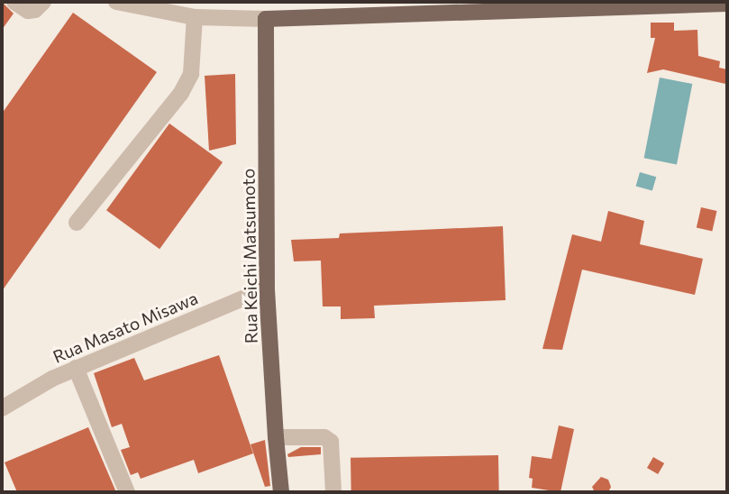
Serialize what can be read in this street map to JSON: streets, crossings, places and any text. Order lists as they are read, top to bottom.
{
  "streets": {
    "main road": ["Rua Keichi Matsumoto"],
    "street": ["Rua Masato Misawa"]
  },
  "crossings": [
    ["Rua Keichi Matsumoto", "Rua Masato Misawa"]
  ]
}
